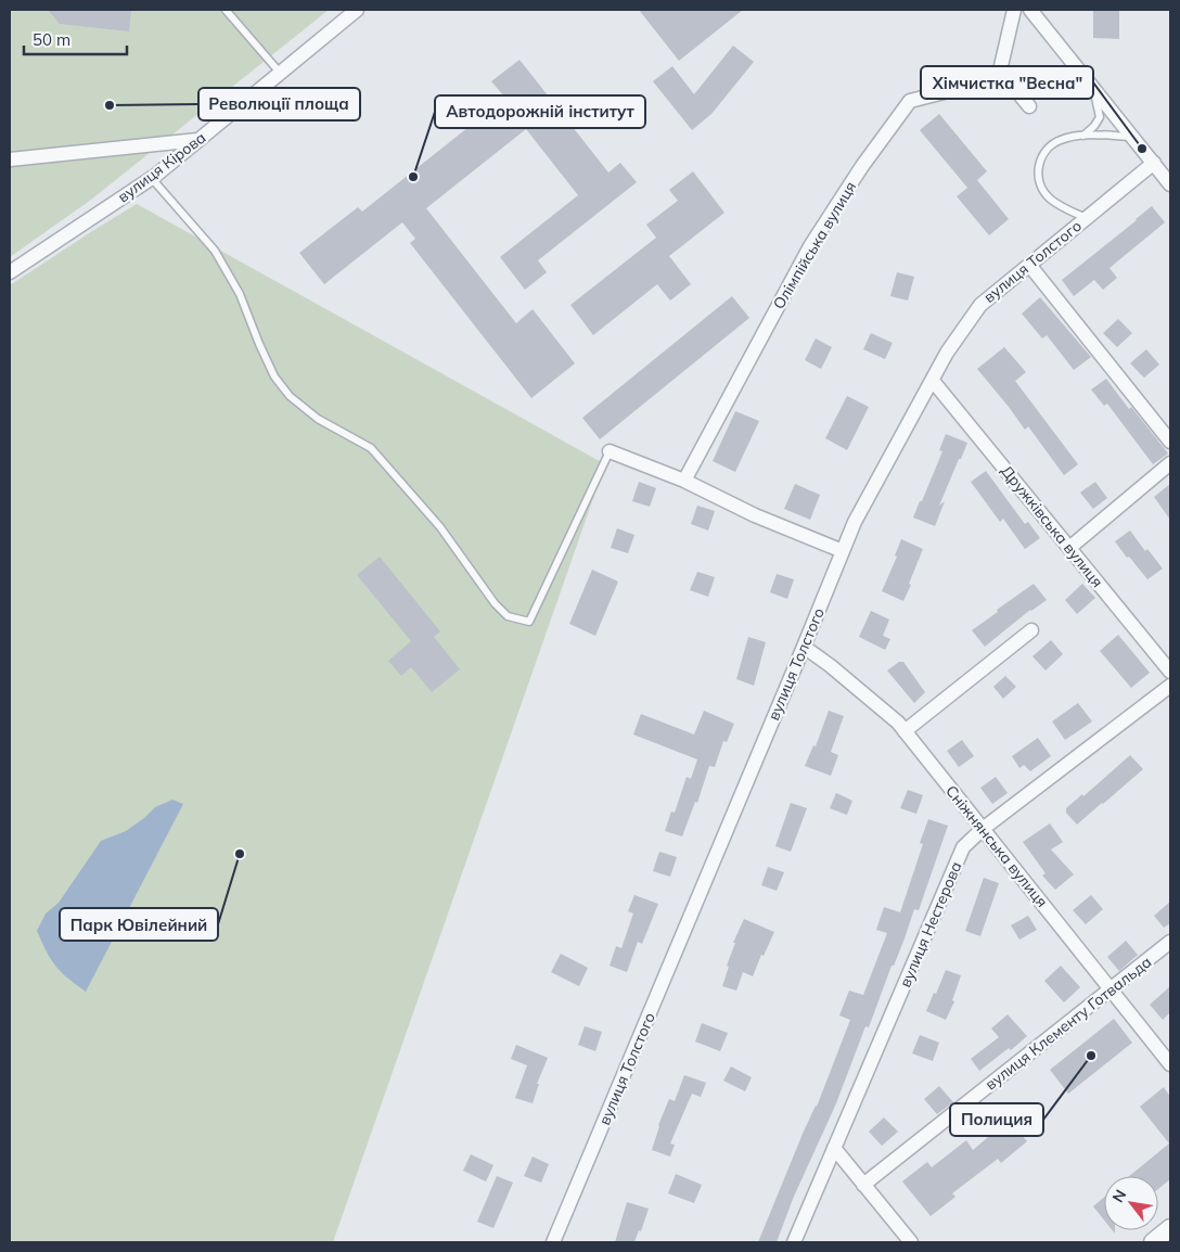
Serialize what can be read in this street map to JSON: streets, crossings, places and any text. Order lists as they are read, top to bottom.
{
  "streets": {
    "street": [
      "вулиця Кірова",
      "Олімпійська вулиця",
      "вулиця Толстого",
      "Дружківська вулиця",
      "Сніжнянська вулиця",
      "вулиця Нестерова",
      "вулиця Клементу Готвальда"
    ]
  },
  "crossings": [
    ["вулиця Толстого", "Дружківська вулиця"],
    ["вулиця Толстого", "Сніжнянська вулиця"],
    ["Сніжнянська вулиця", "вулиця Нестерова"],
    ["Сніжнянська вулиця", "вулиця Клементу Готвальда"]
  ],
  "places": [
    "Революції площа",
    "Хімчистка \"Весна\"",
    "Автодорожній інститут",
    "Парк Ювілейний",
    "Полиция"
  ],
  "scale_bar": "50 m",
  "north": "top left"
}
